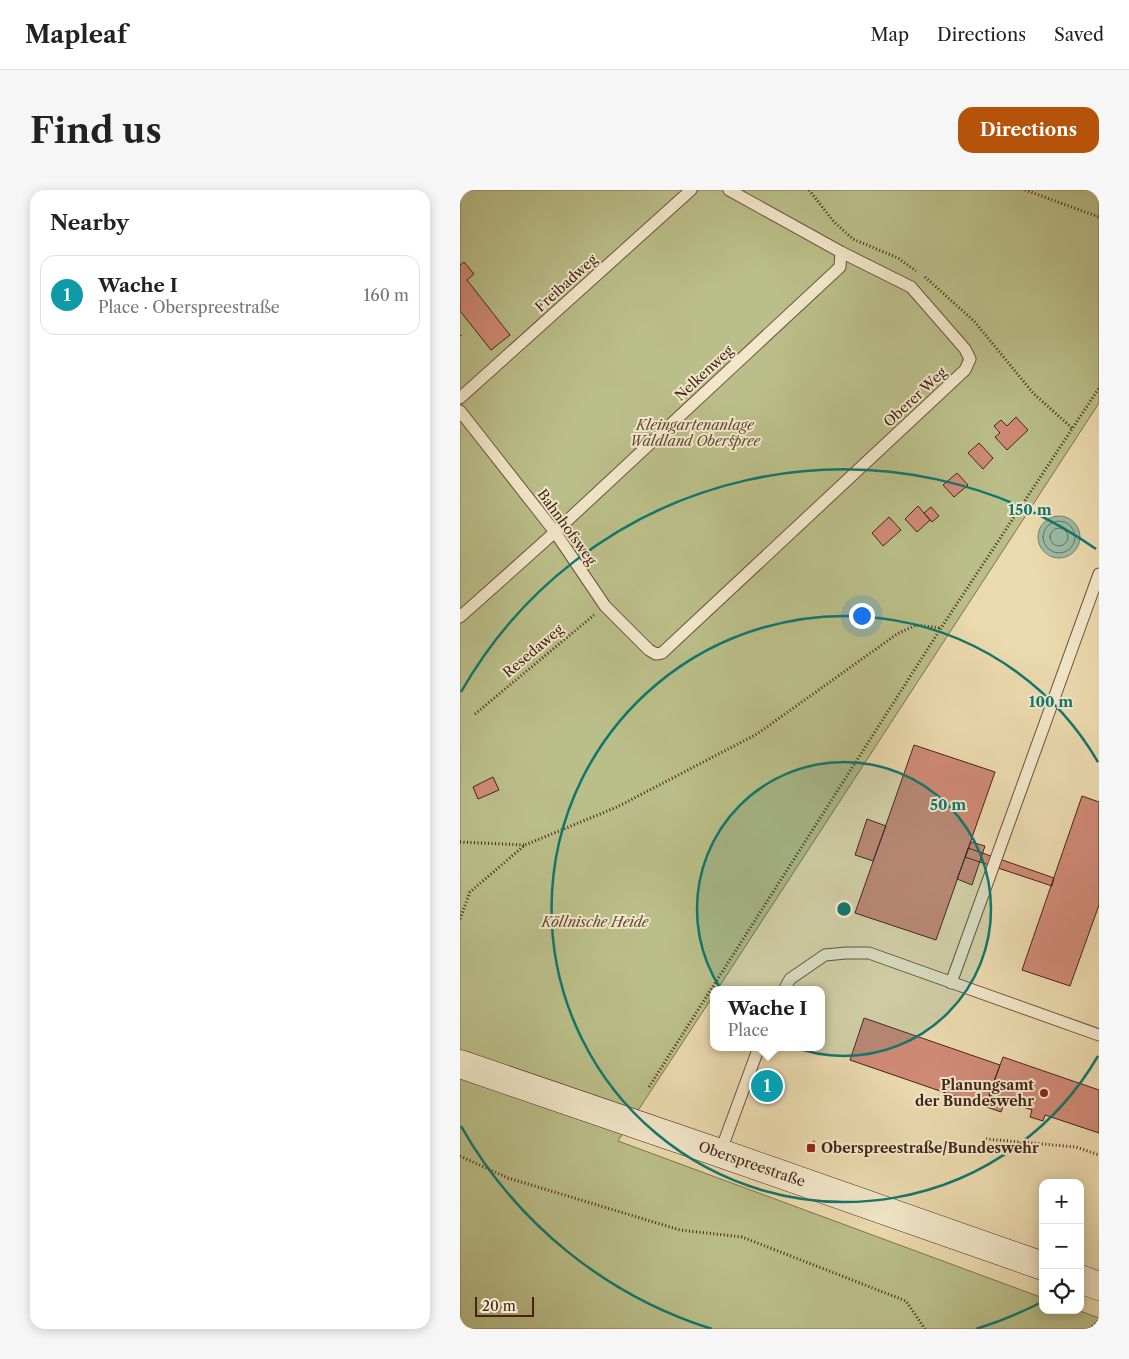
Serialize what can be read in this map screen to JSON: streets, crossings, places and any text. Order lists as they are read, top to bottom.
{
  "streets": {
    "main road": ["Oberspreestraße"],
    "lane": [
      "Freibadweg",
      "Nelkenweg",
      "Oberer Weg",
      "Bahnhofsweg"
    ],
    "path": ["Resedaweg"]
  },
  "crossings": [
    ["Nelkenweg", "Oberer Weg"],
    ["Nelkenweg", "Bahnhofsweg"],
    ["Oberer Weg", "Bahnhofsweg"],
    ["Bahnhofsweg", "Resedaweg"]
  ],
  "parks": ["Kleingartenanlage Waldland Oberspree", "Köllnische Heide"],
  "places": {
    "other": ["Planungsamt der Bundeswehr"],
    "transit": ["Oberspreestraße/Bundeswehr"]
  },
  "scale_bar": "20 m",
  "page": {
    "header": "Mapleaf",
    "nav": ["Map", "Directions", "Saved"],
    "buttons": "Directions",
    "title": "Find us",
    "heading": "Nearby",
    "list": [
      {
        "mark": "1",
        "name": "Wache I",
        "note": "Place · Oberspreestraße",
        "value": "160 m"
      }
    ],
    "popup": ["Wache I", "Place"],
    "pins": "1",
    "map_buttons": ["+", "−"],
    "scale": "20 m"
  },
  "rings": ["150 m", "100 m", "50 m"]
}
